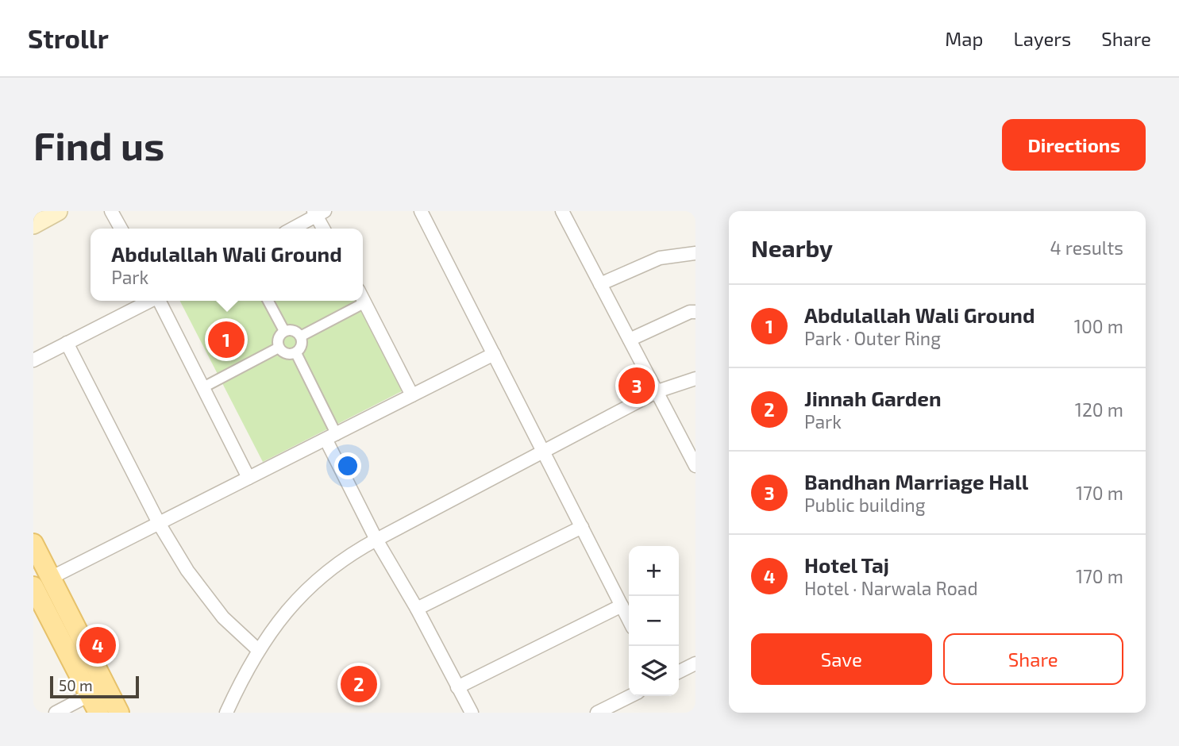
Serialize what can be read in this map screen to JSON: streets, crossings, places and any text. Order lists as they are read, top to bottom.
{
  "scale_bar": "50 m",
  "page": {
    "header": "Strollr",
    "nav": ["Map", "Layers", "Share"],
    "buttons": [
      "Directions",
      ["Save", "Share"]
    ],
    "title": "Find us",
    "heading": ["Nearby", "4 results"],
    "popup": ["Abdulallah Wali Ground", "Park"],
    "list": [
      {
        "mark": "1",
        "name": "Abdulallah Wali Ground",
        "note": "Park · Outer Ring",
        "value": "100 m"
      },
      {
        "mark": "2",
        "name": "Jinnah Garden",
        "note": "Park",
        "value": "120 m"
      },
      {
        "mark": "3",
        "name": "Bandhan Marriage Hall",
        "note": "Public building",
        "value": "170 m"
      },
      {
        "mark": "4",
        "name": "Hotel Taj",
        "note": "Hotel · Narwala Road",
        "value": "170 m"
      }
    ],
    "pins": [
      "1",
      "3",
      "4",
      "2"
    ],
    "map_buttons": ["+", "−"],
    "scale": "50 m"
  }
}
